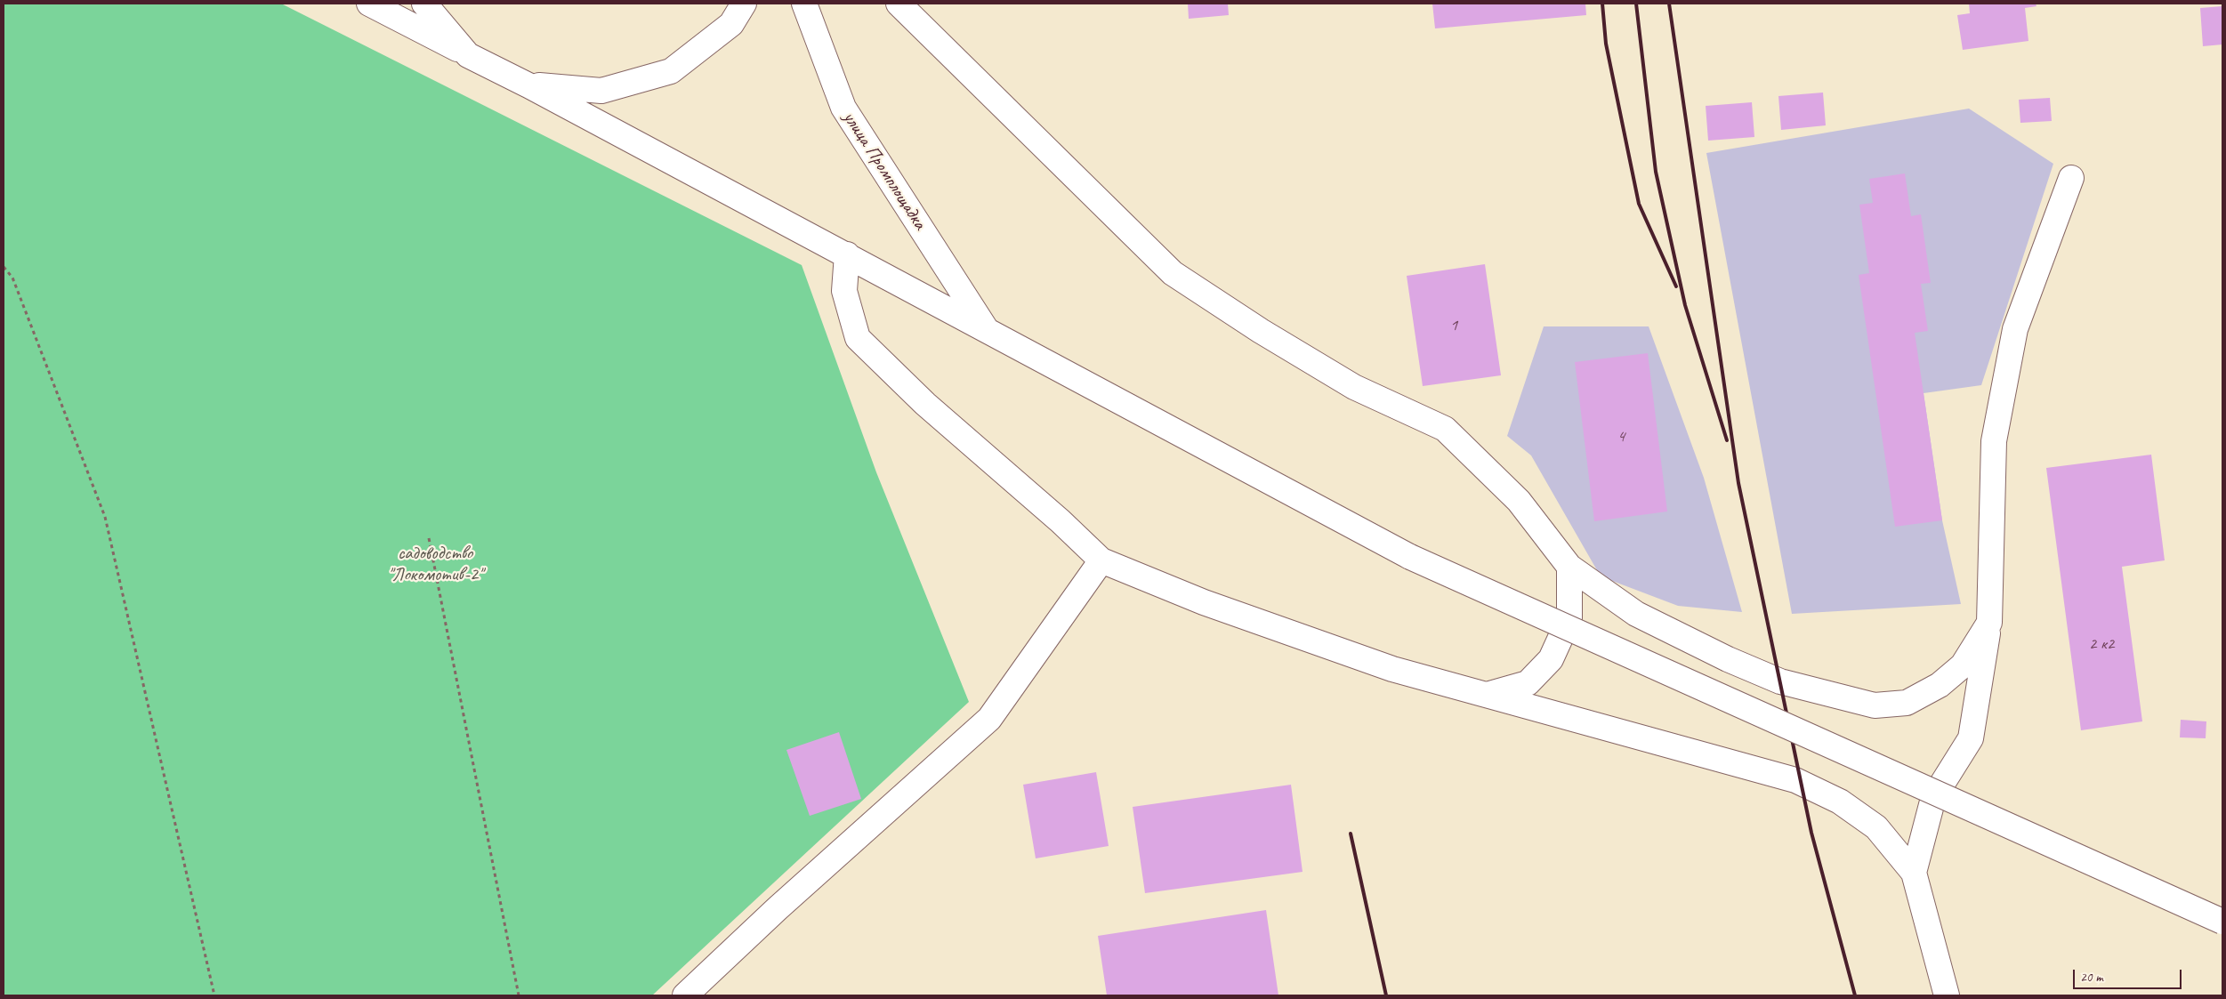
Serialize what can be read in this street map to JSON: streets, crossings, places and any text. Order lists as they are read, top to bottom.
{
  "streets": {
    "street": ["улица Промплощадка"]
  },
  "parks": ["садоводство \"Локомотив-2\""],
  "house_numbers": ["1", "4", "2 к2"],
  "scale_bar": "20 m"
}
